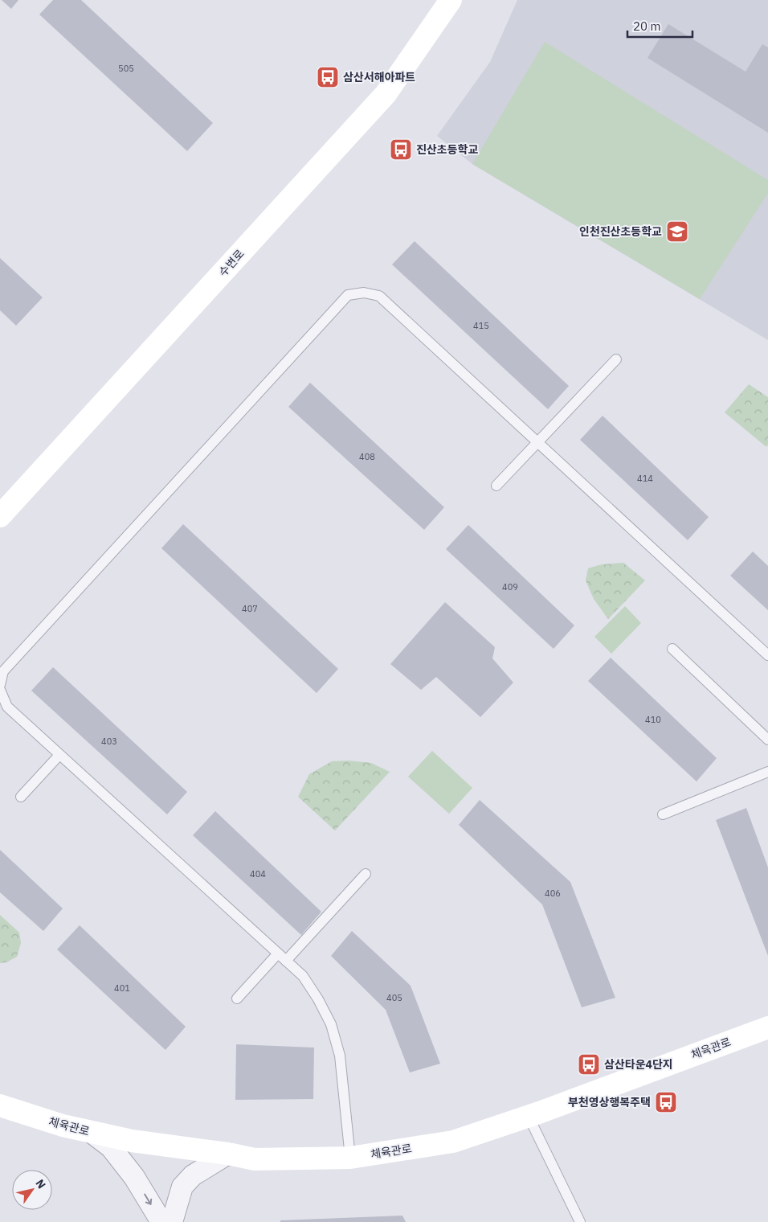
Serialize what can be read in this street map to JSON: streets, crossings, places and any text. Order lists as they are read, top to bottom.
{
  "streets": {
    "street": ["수변로", "체육관로"]
  },
  "places": {
    "bus stop": [
      "삼산서해아파트",
      "진산초등학교",
      "삼산타운4단지",
      "부천영상행복주택"
    ],
    "school or university": ["인천진산초등학교"]
  },
  "house_numbers": [
    "505",
    "415",
    "408",
    "414",
    "409",
    "407",
    "410",
    "403",
    "404",
    "406",
    "401",
    "405"
  ],
  "scale_bar": "20 m",
  "north": "top right"
}
